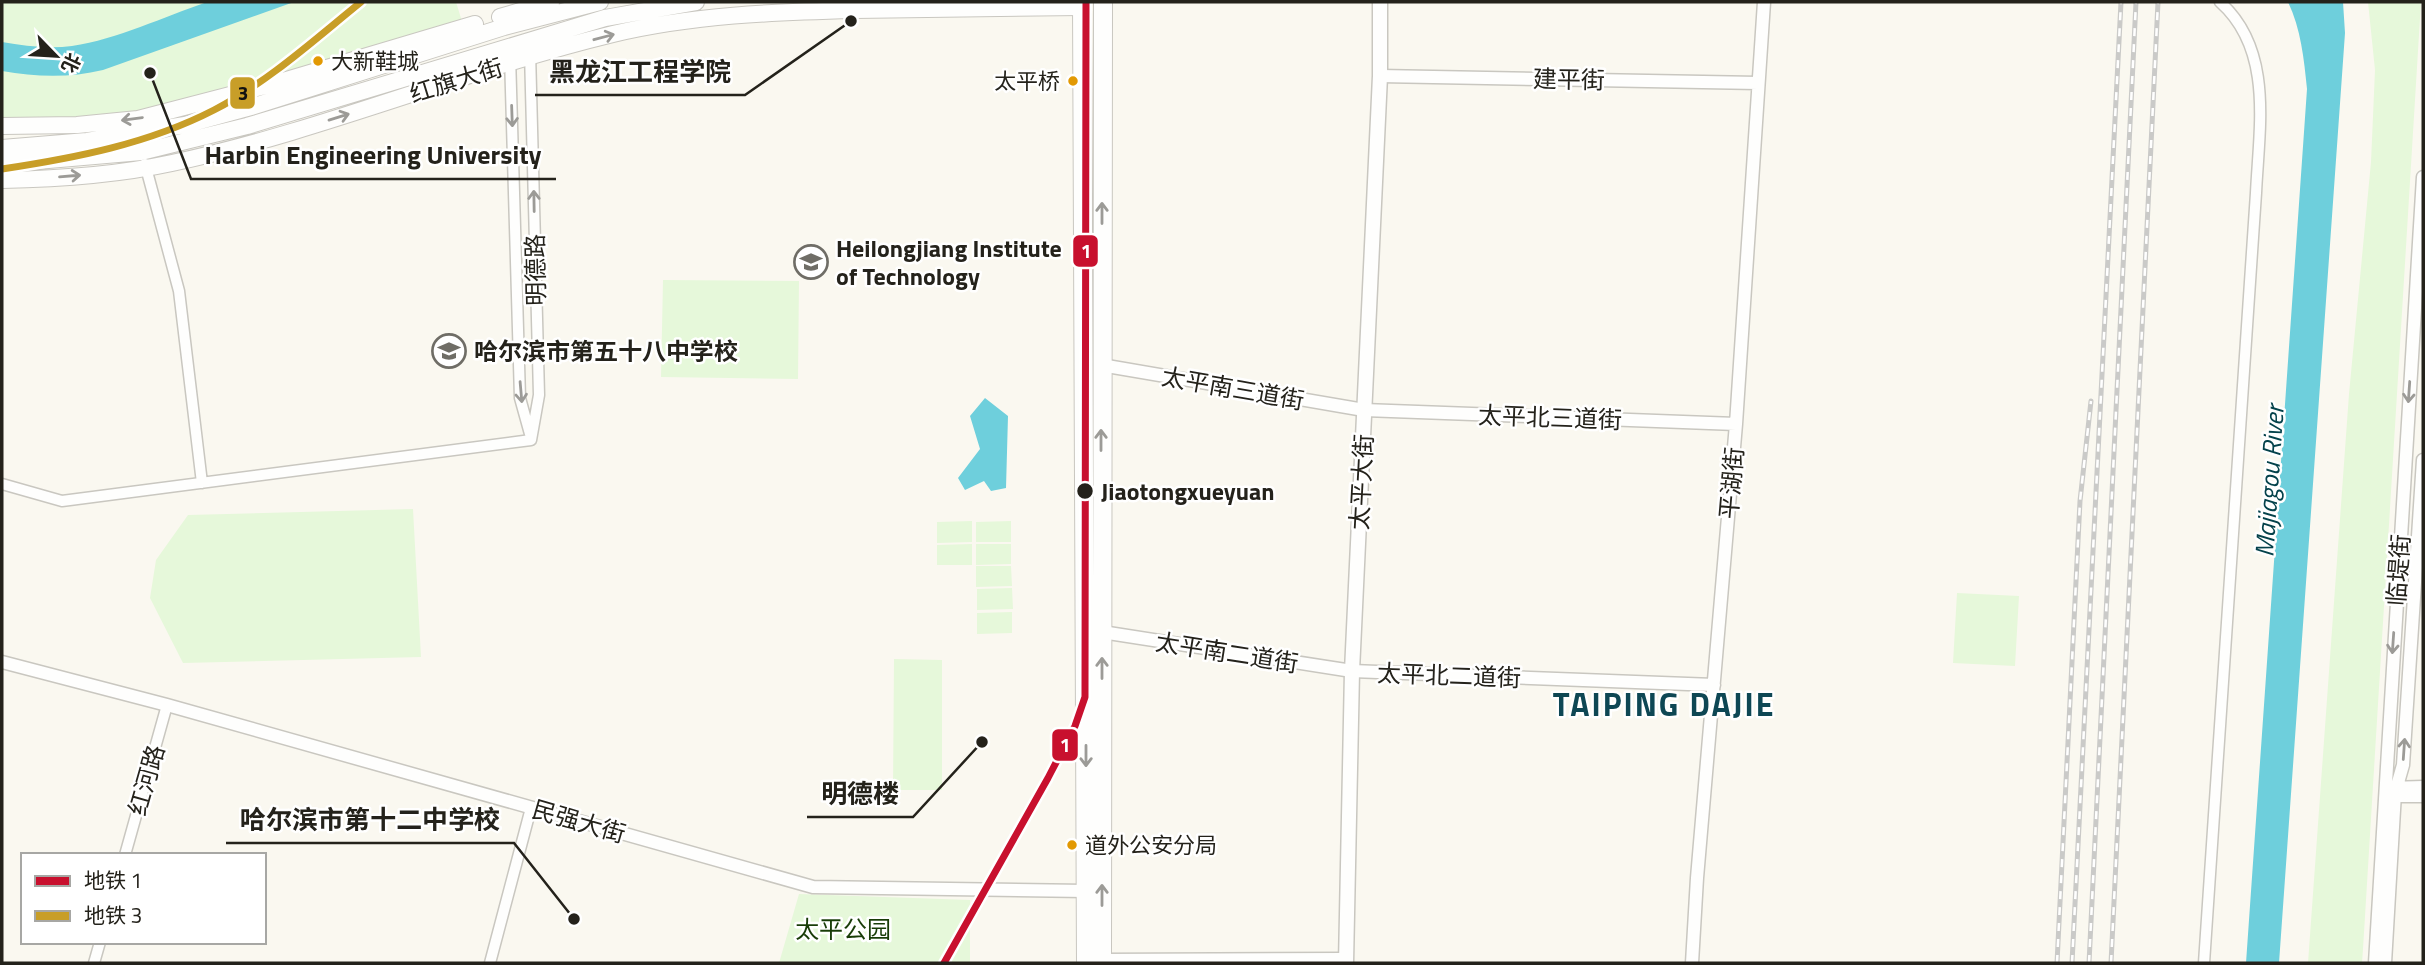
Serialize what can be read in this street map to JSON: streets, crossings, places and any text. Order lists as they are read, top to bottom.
{
  "streets": {
    "main road": ["红旗大街", "太平大街"],
    "street": [
      "建平街",
      "明德路",
      "太平南三道街",
      "太平北三道街",
      "平湖街",
      "临堤街",
      "太平南二道街",
      "太平北二道街",
      "红河路",
      "民强大街"
    ]
  },
  "crossings": [
    ["建平街", "太平大街"],
    ["建平街", "平湖街"],
    ["红旗大街", "明德路"],
    ["太平南三道街", "太平北三道街"],
    ["太平南三道街", "太平大街"],
    ["太平北三道街", "太平大街"],
    ["太平北三道街", "平湖街"],
    ["太平大街", "太平南二道街"],
    ["太平大街", "太平北二道街"],
    ["平湖街", "太平北二道街"],
    ["太平南二道街", "太平北二道街"],
    ["红河路", "民强大街"]
  ],
  "districts": ["TAIPING DAJIE"],
  "water": ["Majiagou River"],
  "parks": ["太平公园"],
  "places": {
    "other": [
      "黑龙江工程学院",
      "大新鞋城",
      "Harbin Engineering University",
      "太平桥",
      "Jiaotongxueyuan",
      "明德楼",
      "道外公安分局",
      "哈尔滨市第十二中学校"
    ],
    "school or university": ["Heilongjiang Institute of Technology", "哈尔滨市第五十八中学校"]
  },
  "lines": ["metro line 1", "metro line 3"],
  "legend": ["地铁 1", "地铁 3"],
  "north": "bottom right"
}
